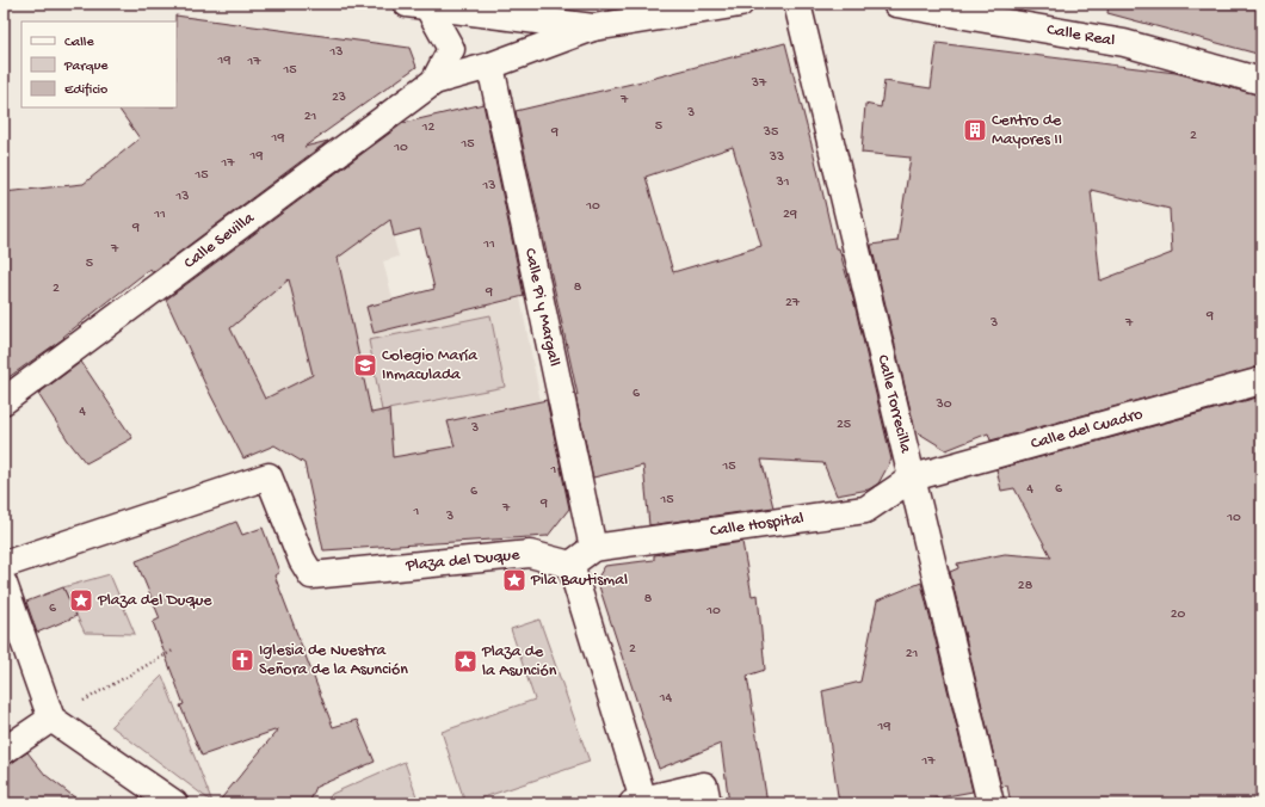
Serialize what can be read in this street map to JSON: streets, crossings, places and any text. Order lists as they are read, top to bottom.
{
  "streets": {
    "main road": [
      "Calle Real",
      "Calle Sevilla",
      "Calle Pi y Margall",
      "Calle Torrecilla",
      "Calle del Cuadro",
      "Calle Hospital",
      "Plaza del Duque"
    ]
  },
  "crossings": [
    ["Calle Sevilla", "Calle Pi y Margall"],
    ["Calle Pi y Margall", "Calle Hospital"],
    ["Calle Torrecilla", "Calle del Cuadro"],
    ["Calle Torrecilla", "Calle Hospital"],
    ["Calle del Cuadro", "Calle Hospital"]
  ],
  "places": {
    "building": ["Centro de Mayores II"],
    "school or university": ["Colegio María Inmaculada"],
    "place": ["Pila Bautismal", "Plaza del Duque", "Plaza de la Asunción"],
    "church": ["Iglesia de Nuestra Señora de la Asunción"]
  },
  "house_numbers": [
    "13",
    "19",
    "17",
    "15",
    "37",
    "23",
    "7",
    "3",
    "21",
    "5",
    "12",
    "9",
    "35",
    "2",
    "19",
    "15",
    "10",
    "19",
    "33",
    "17",
    "15",
    "31",
    "13",
    "13",
    "10",
    "11",
    "29",
    "9",
    "11",
    "7",
    "5",
    "8",
    "2",
    "9",
    "27",
    "9",
    "3",
    "7",
    "6",
    "30",
    "4",
    "25",
    "3",
    "15",
    "1",
    "4",
    "6",
    "6",
    "15",
    "9",
    "7",
    "1",
    "3",
    "10",
    "28",
    "8",
    "6",
    "10",
    "20",
    "2",
    "21",
    "14",
    "19",
    "17"
  ],
  "legend": ["Calle", "Parque", "Edificio"]
}
